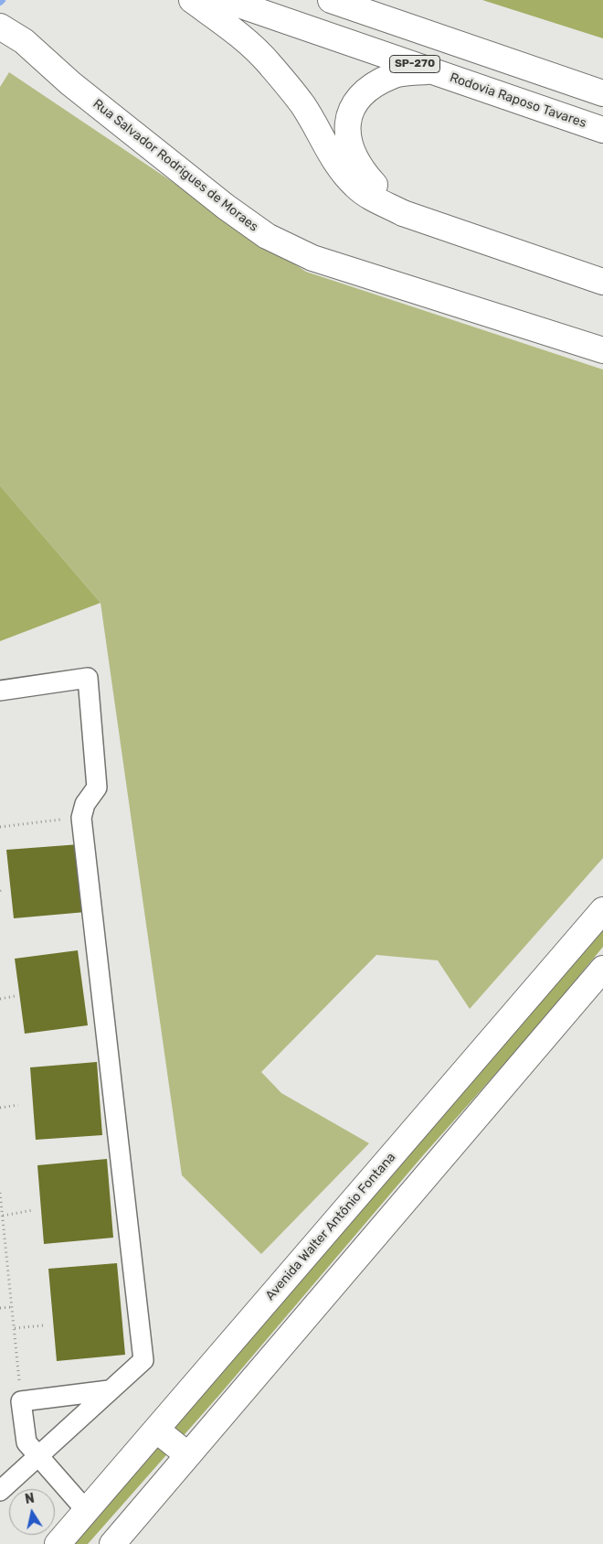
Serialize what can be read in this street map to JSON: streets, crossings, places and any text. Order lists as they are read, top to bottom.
{
  "streets": {
    "main road": [
      "SP-270",
      "Rodovia Raposo Tavares",
      "Rua Salvador Rodrigues de Moraes",
      "Avenida Walter Antônio Fontana"
    ]
  },
  "north": "top"
}
